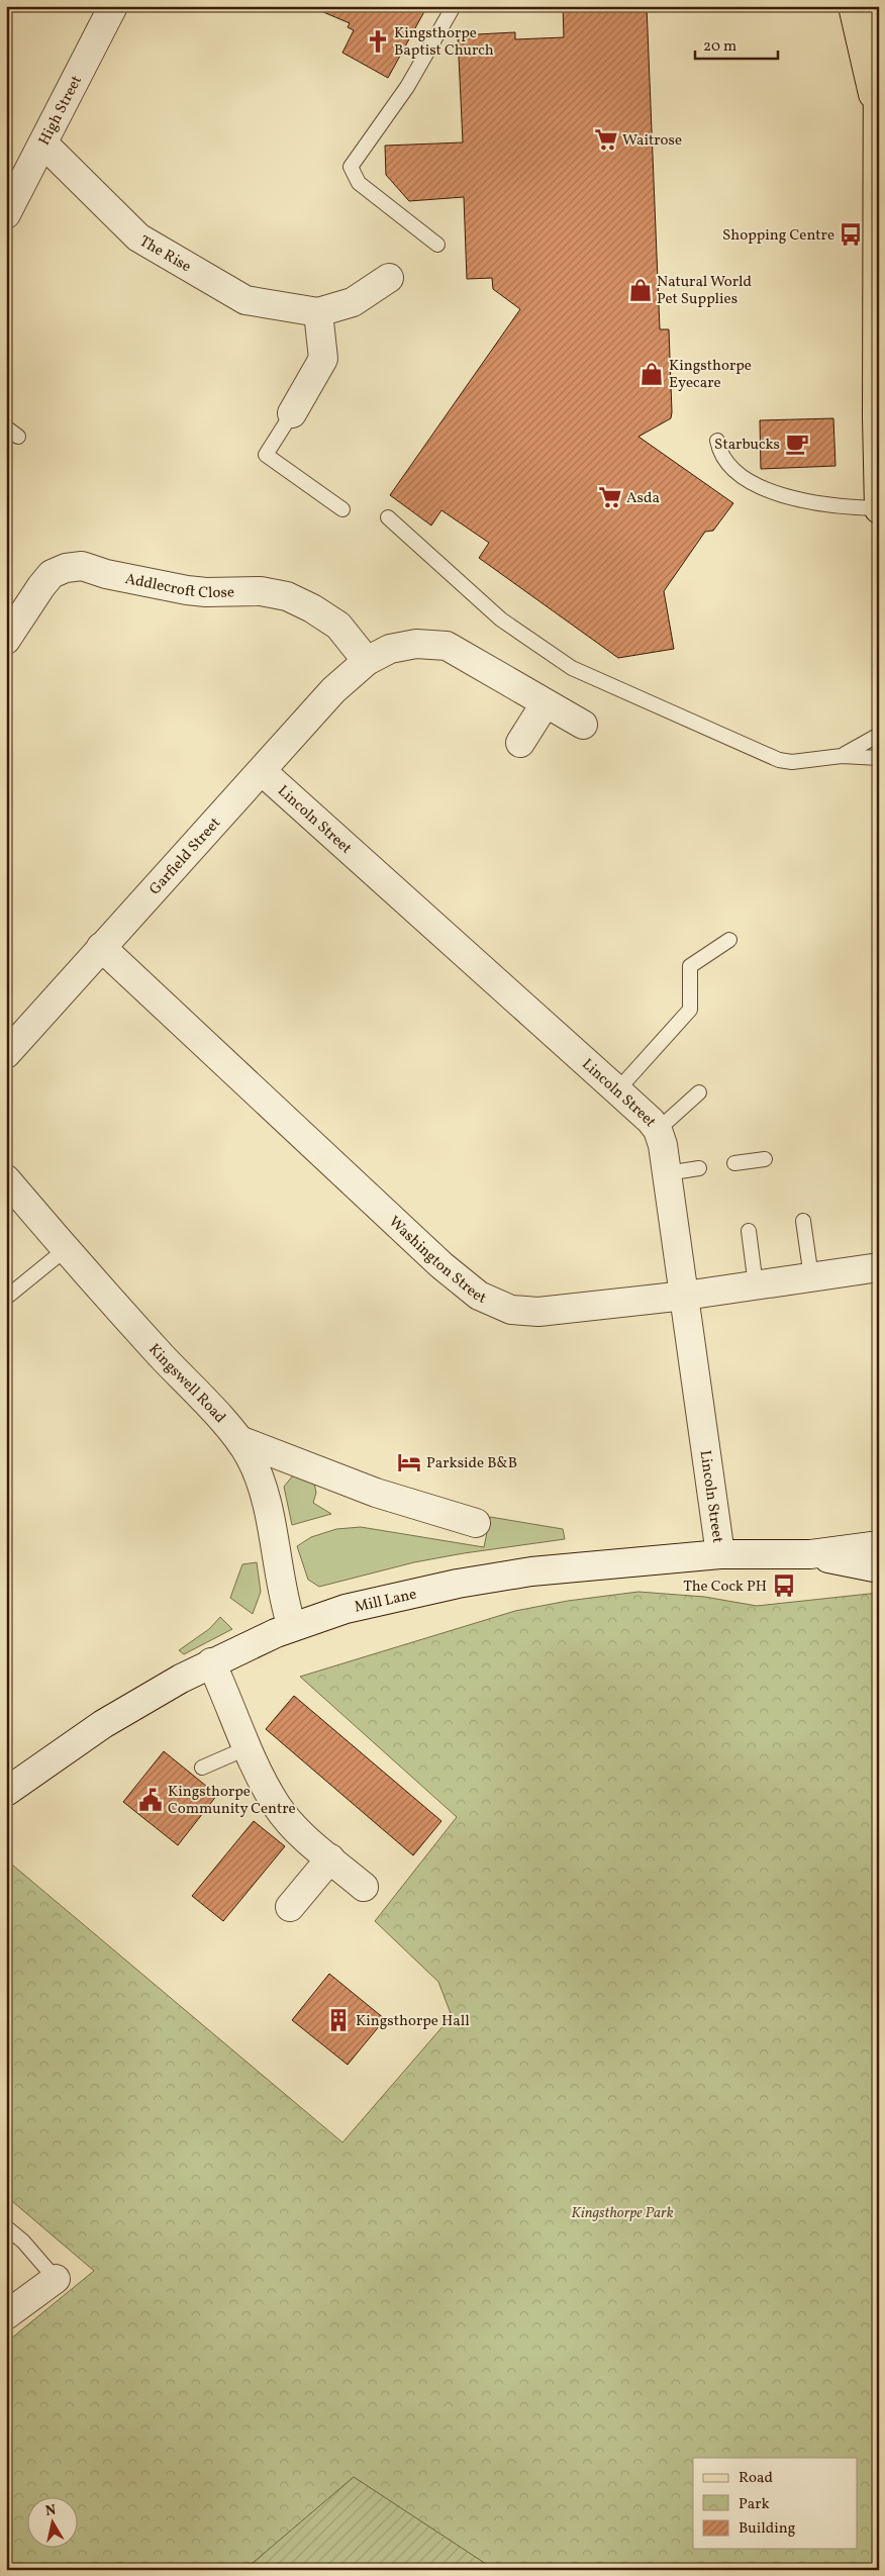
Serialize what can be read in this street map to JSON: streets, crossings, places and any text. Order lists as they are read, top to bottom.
{
  "streets": {
    "street": [
      "High Street",
      "The Rise",
      "Addlecroft Close",
      "Lincoln Street",
      "Garfield Street",
      "Washington Street",
      "Kingswell Road",
      "Mill Lane"
    ]
  },
  "crossings": [
    ["High Street", "The Rise"],
    ["Addlecroft Close", "Garfield Street"],
    ["Lincoln Street", "Garfield Street"],
    ["Lincoln Street", "Washington Street"],
    ["Lincoln Street", "Mill Lane"],
    ["Garfield Street", "Washington Street"],
    ["Kingswell Road", "Mill Lane"]
  ],
  "parks": ["Kingsthorpe Park"],
  "places": {
    "church": ["Kingsthorpe Baptist Church"],
    "supermarket": ["Waitrose", "Asda"],
    "bus stop": ["Shopping Centre", "The Cock PH"],
    "shop": ["Natural World Pet Supplies", "Kingsthorpe Eyecare"],
    "cafe": ["Starbucks"],
    "hotel": ["Parkside B&B"],
    "public building": ["Kingsthorpe Community Centre"],
    "building": ["Kingsthorpe Hall"]
  },
  "legend": ["Road", "Park", "Building"],
  "scale_bar": "20 m",
  "north": "top"
}
